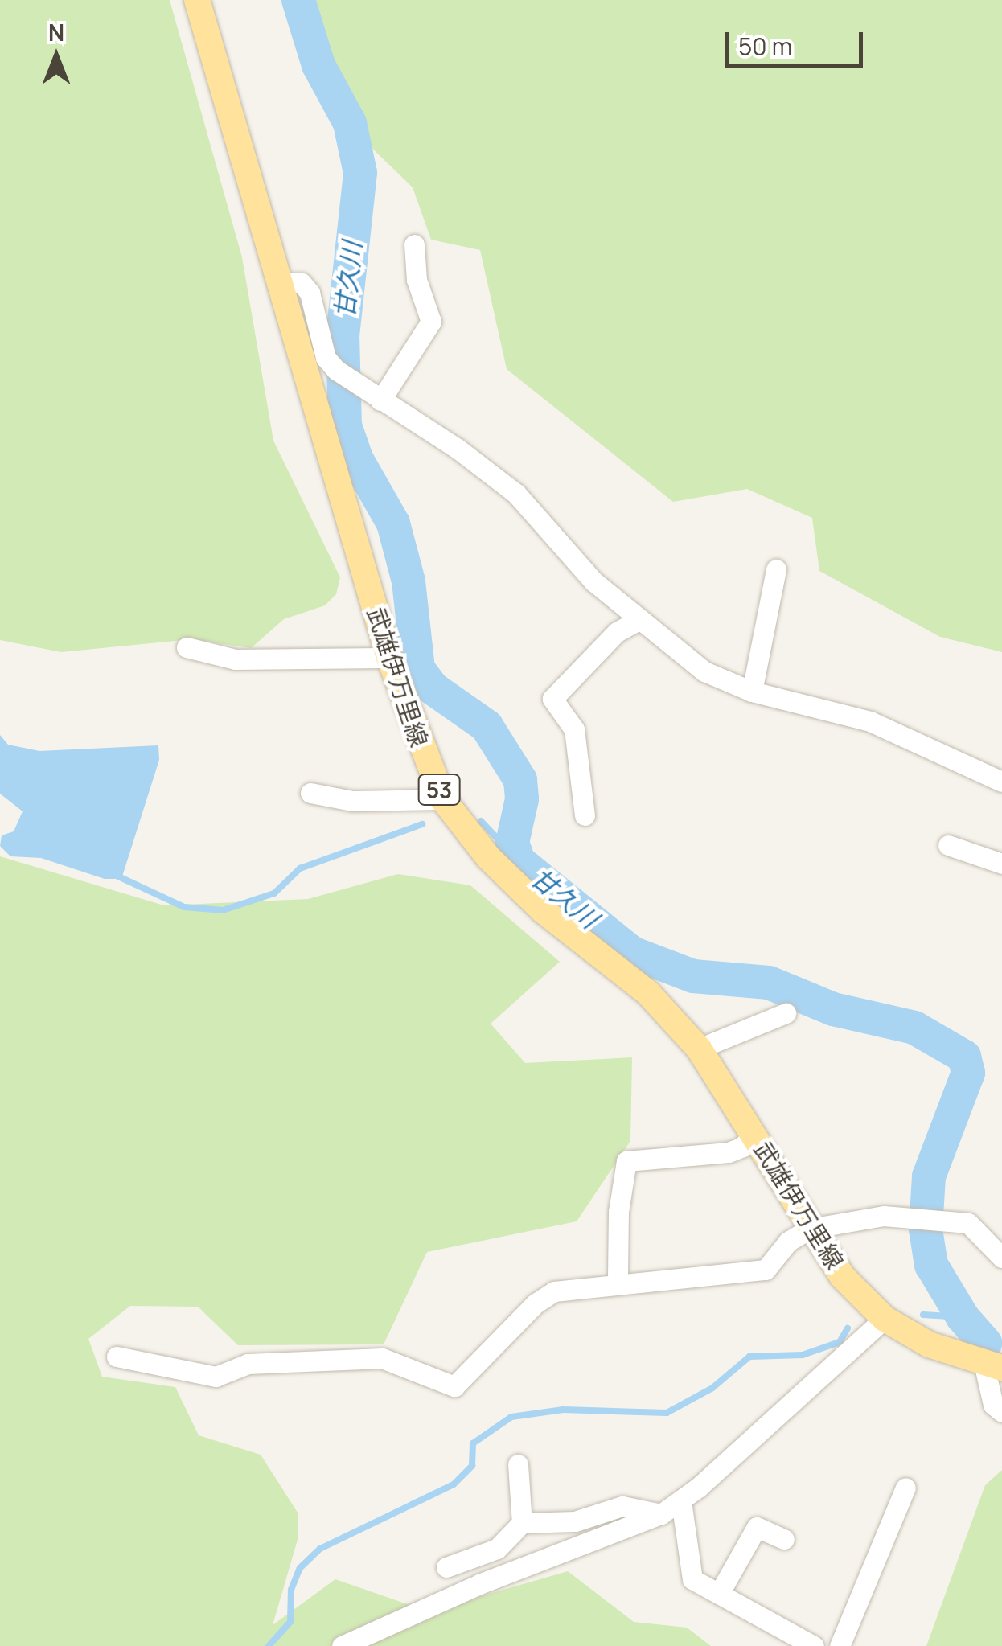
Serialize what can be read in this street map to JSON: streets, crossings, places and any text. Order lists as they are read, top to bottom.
{
  "streets": {
    "main road": ["武雄伊万里線", "53"]
  },
  "water": ["甘久川"],
  "scale_bar": "50 m",
  "north": "top"
}
